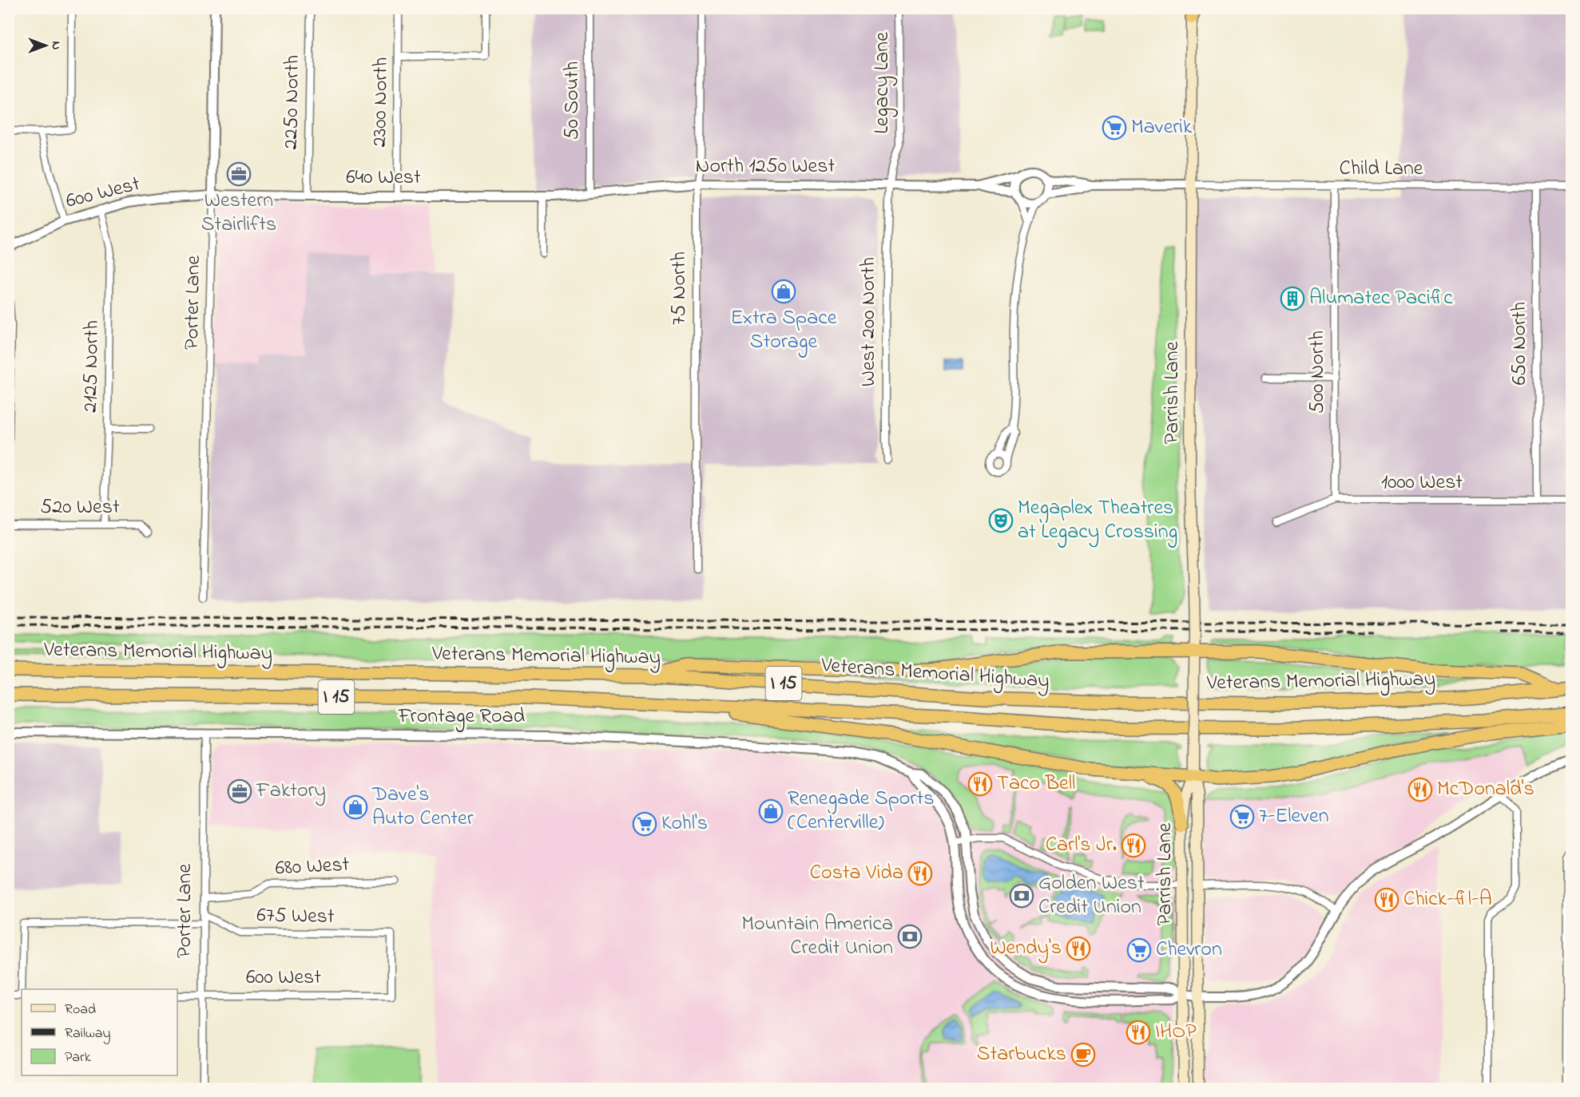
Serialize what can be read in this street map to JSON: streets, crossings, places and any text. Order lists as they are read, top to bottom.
{
  "streets": {
    "highway": ["Veterans Memorial Highway", "I 15"],
    "main road": ["Parrish Lane"],
    "street": [
      "Legacy Lane",
      "50 South",
      "2250 North",
      "2300 North",
      "North 1250 West",
      "Child Lane",
      "640 West",
      "600 West",
      "75 North",
      "Porter Lane",
      "West 200 North",
      "650 North",
      "2125 North",
      "500 North",
      "1000 West",
      "520 West",
      "Frontage Road",
      "680 West",
      "675 West"
    ]
  },
  "crossings": [
    ["Legacy Lane", "North 1250 West"],
    ["Legacy Lane", "West 200 North"],
    ["50 South", "North 1250 West"],
    ["2250 North", "640 West"],
    ["2300 North", "640 West"],
    ["North 1250 West", "640 West"],
    ["North 1250 West", "75 North"],
    ["North 1250 West", "West 200 North"],
    ["Child Lane", "650 North"],
    ["Child Lane", "500 North"],
    ["Child Lane", "Parrish Lane"],
    ["640 West", "600 West"],
    ["640 West", "Porter Lane"],
    ["600 West", "Porter Lane"],
    ["600 West", "2125 North"],
    ["600 West", "675 West"],
    ["Porter Lane", "Frontage Road"],
    ["Porter Lane", "680 West"],
    ["Porter Lane", "675 West"],
    ["650 North", "1000 West"],
    ["2125 North", "520 West"],
    ["500 North", "1000 West"],
    ["Parrish Lane", "Frontage Road"]
  ],
  "places": {
    "supermarket": [
      "Maverik",
      "7-Eleven",
      "Kohl's",
      "Chevron"
    ],
    "office": ["Western Stairlifts", "Faktory"],
    "shop": ["Extra Space Storage", "Dave's Auto Center", "Renegade Sports (Centerville)"],
    "building": ["Alumatec Pacific"],
    "theatre": ["Megaplex Theatres at Legacy Crossing"],
    "restaurant": [
      "Taco Bell",
      "McDonald's",
      "Carl's Jr.",
      "Costa Vida",
      "Chick-fil-A",
      "Wendy's",
      "IHOP"
    ],
    "bank": ["Golden West Credit Union", "Mountain America Credit Union"],
    "cafe": ["Starbucks"]
  },
  "legend": ["Road", "Railway", "Park"],
  "north": "right"
}
